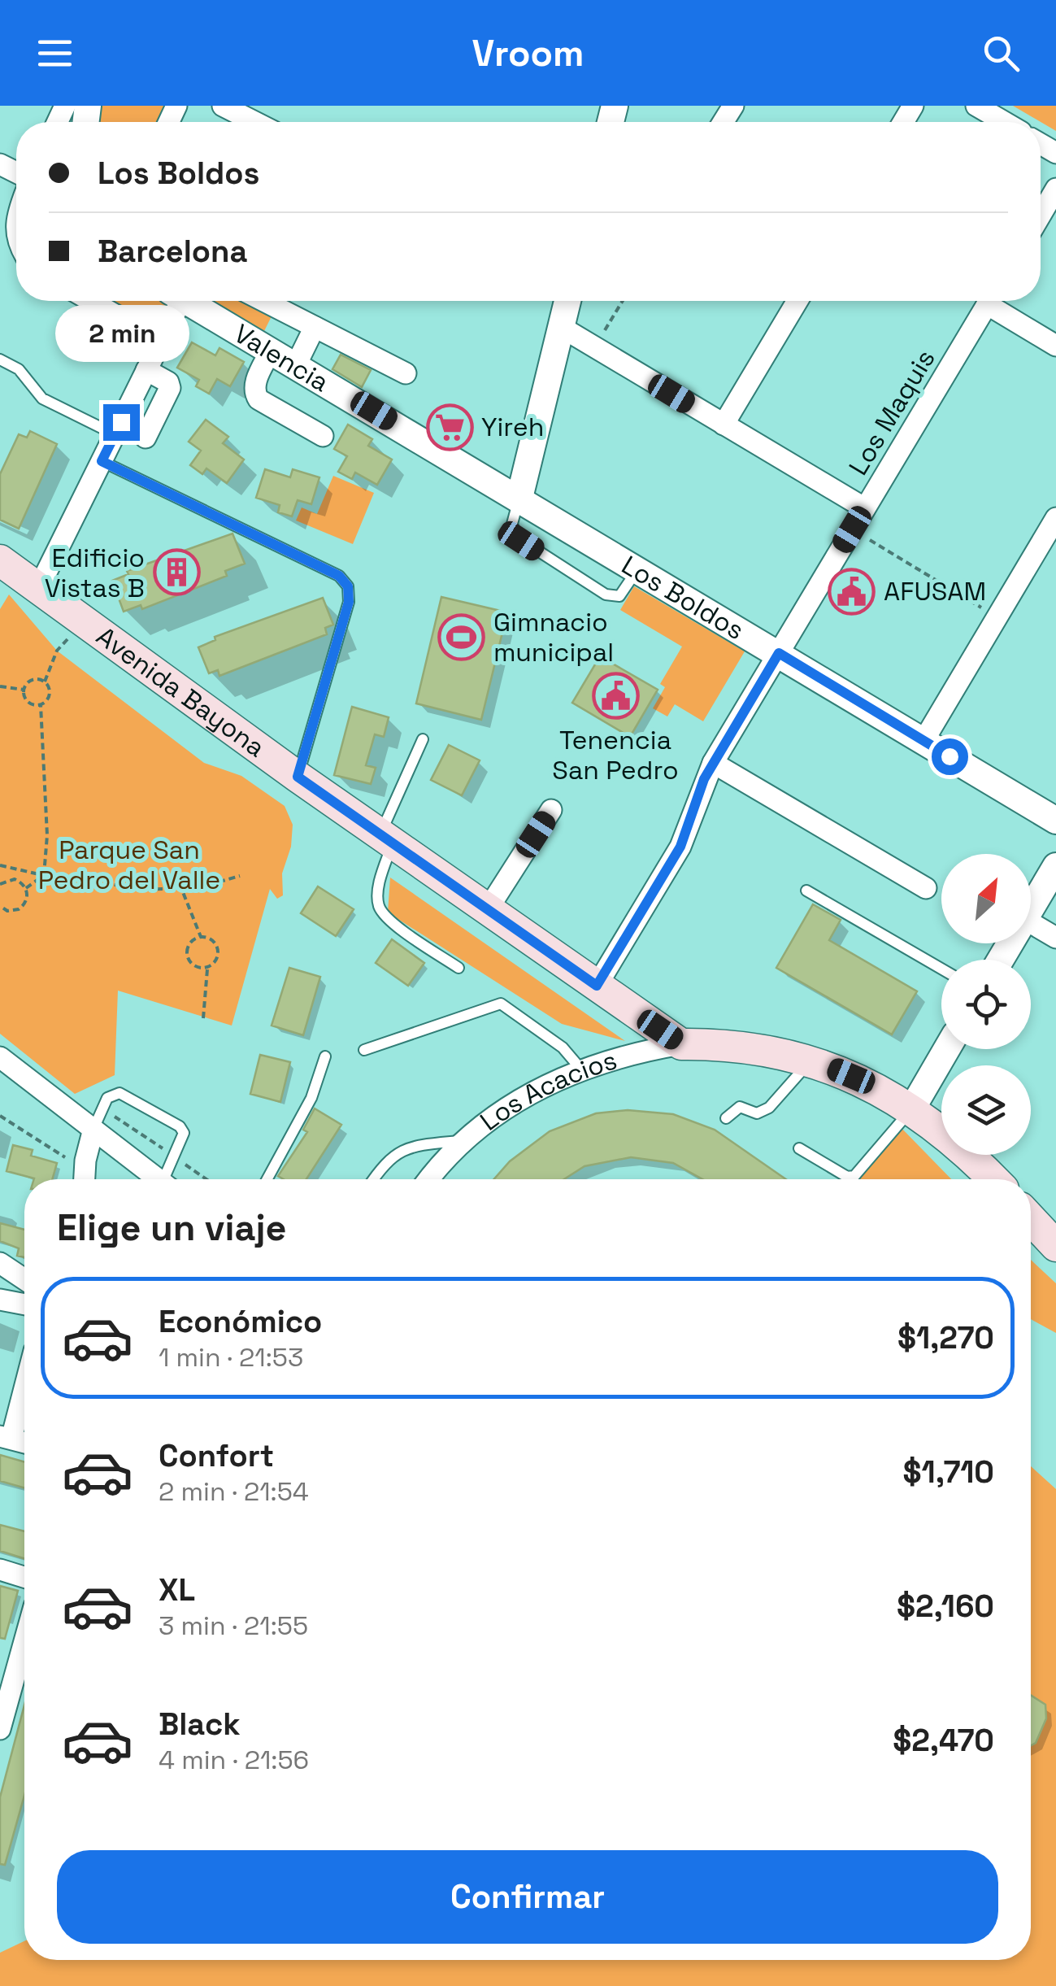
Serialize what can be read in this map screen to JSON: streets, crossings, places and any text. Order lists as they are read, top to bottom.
{
  "streets": {
    "main road": ["Avenida Bayona", "Los Acacios"],
    "street": ["Valencia", "Los Maquis", "Los Boldos"]
  },
  "crossings": [
    ["Valencia", "Los Boldos"],
    ["Los Maquis", "Los Boldos"],
    ["Los Maquis", "Avenida Bayona"],
    ["Avenida Bayona", "Los Acacios"]
  ],
  "parks": ["Parque San Pedro del Valle"],
  "places": {
    "supermarket": ["Yireh"],
    "building": ["Edificio Vistas B"],
    "public building": ["AFUSAM", "Tenencia San Pedro"],
    "sports": ["Gimnacio municipal"]
  },
  "north": "top right",
  "page": {
    "header": "Vroom",
    "banner": ["Los Boldos", "Barcelona"],
    "bubble": "2 min",
    "heading": "Elige un viaje",
    "list": [
      {
        "name": "Económico",
        "note": "1 min · 21:53",
        "value": "$1,270"
      },
      {
        "name": "Confort",
        "note": "2 min · 21:54",
        "value": "$1,710"
      },
      {
        "name": "XL",
        "note": "3 min · 21:55",
        "value": "$2,160"
      },
      {
        "name": "Black",
        "note": "4 min · 21:56",
        "value": "$2,470"
      }
    ],
    "buttons": "Confirmar"
  }
}
